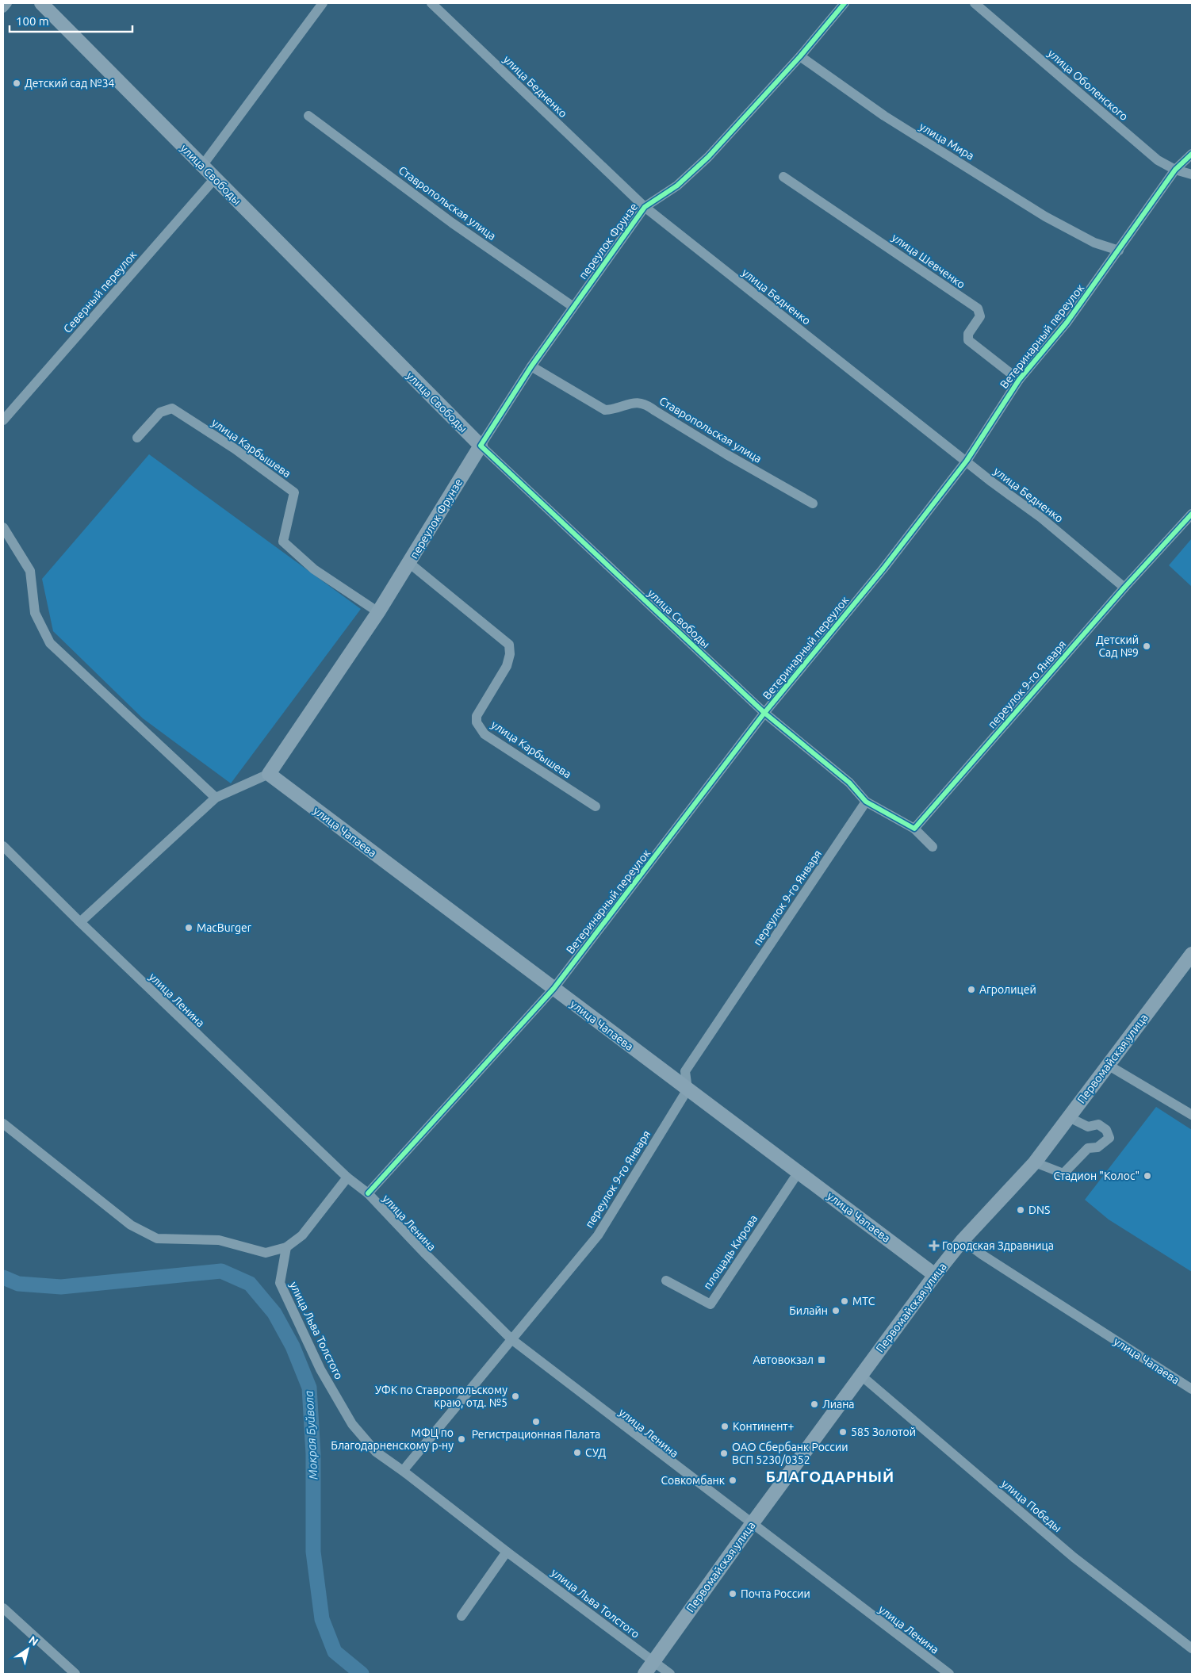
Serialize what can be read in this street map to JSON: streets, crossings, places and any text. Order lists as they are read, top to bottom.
{
  "streets": {
    "main road": [
      "улица Свободы",
      "переулок Фрунзе",
      "улица Чапаева",
      "Первомайская улица"
    ],
    "street": [
      "улица Оболенского",
      "улица Бедненко",
      "улица Мира",
      "Ставропольская улица",
      "улица Шевченко",
      "Северный переулок",
      "Ветеринарный переулок",
      "улица Карбышева",
      "переулок 9-го Января",
      "улица Ленина",
      "площадь Кирова",
      "улица Льва Толстого",
      "улица Победы"
    ]
  },
  "crossings": [
    ["улица Оболенского", "Ветеринарный переулок"],
    ["улица Бедненко", "переулок Фрунзе"],
    ["улица Бедненко", "Ветеринарный переулок"],
    ["улица Бедненко", "переулок 9-го Января"],
    ["улица Мира", "переулок Фрунзе"],
    ["улица Мира", "Ветеринарный переулок"],
    ["улица Свободы", "переулок Фрунзе"],
    ["улица Свободы", "Северный переулок"],
    ["улица Свободы", "Ветеринарный переулок"],
    ["улица Свободы", "переулок 9-го Января"],
    ["Ставропольская улица", "переулок Фрунзе"],
    ["переулок Фрунзе", "улица Карбышева"],
    ["переулок Фрунзе", "улица Чапаева"],
    ["улица Шевченко", "Ветеринарный переулок"],
    ["Ветеринарный переулок", "улица Чапаева"],
    ["Ветеринарный переулок", "улица Ленина"],
    ["переулок 9-го Января", "улица Чапаева"],
    ["переулок 9-го Января", "улица Ленина"],
    ["переулок 9-го Января", "улица Льва Толстого"],
    ["улица Чапаева", "Первомайская улица"],
    ["улица Чапаева", "площадь Кирова"],
    ["улица Ленина", "Первомайская улица"],
    ["Первомайская улица", "улица Льва Толстого"],
    ["Первомайская улица", "улица Победы"]
  ],
  "districts": ["БЛАГОДАРНЫЙ"],
  "water": ["Мокрая Буйвола"],
  "places": {
    "other": [
      "Детский сад №34",
      "Детский Сад №9",
      "MacBurger",
      "Агролицей",
      "Стадион \"Колос\"",
      "DNS",
      "МТС",
      "Билайн",
      "УФК по Ставропольскому краю, отд. №5",
      "Лиана",
      "Регистрационная Палата",
      "Континент+",
      "585 Золотой",
      "МФЦ по Благодарненскому р-ну",
      "СУД",
      "ОАО Сбербанк России ВСП 5230/0352",
      "Совкомбанк",
      "Почта России"
    ],
    "health": ["Городская Здравница"],
    "transit": ["Автовокзал"]
  },
  "scale_bar": "100 m",
  "north": "top right"
}
